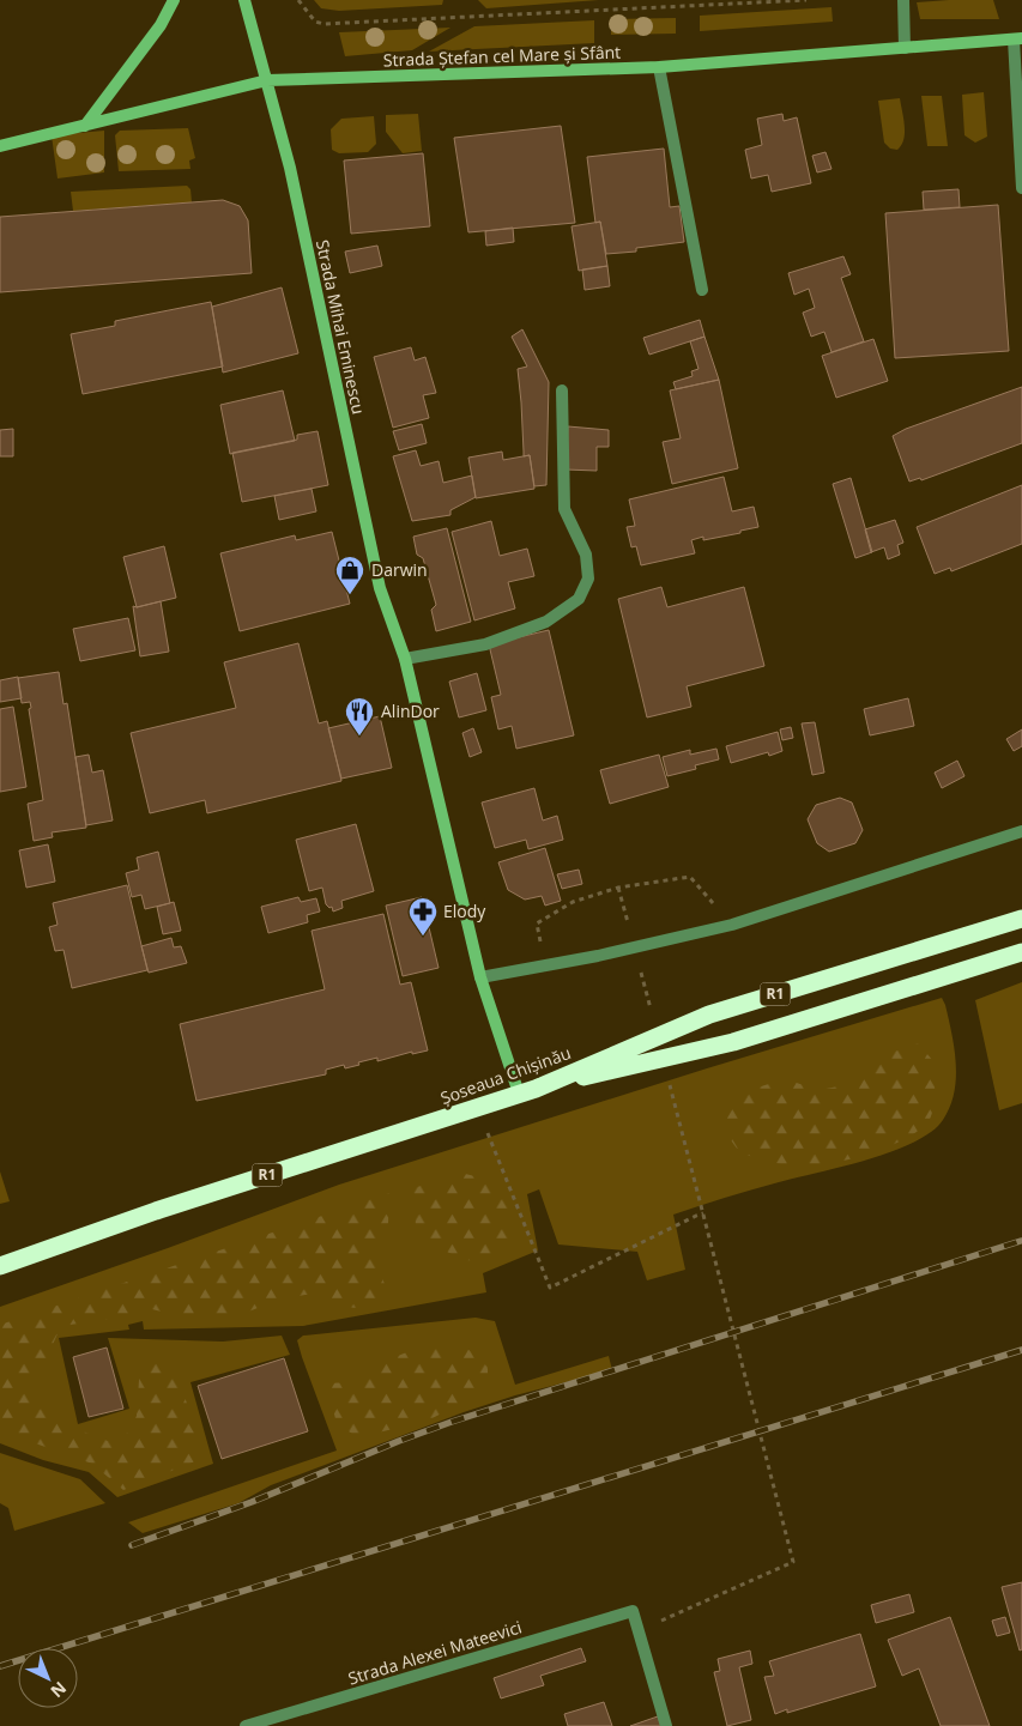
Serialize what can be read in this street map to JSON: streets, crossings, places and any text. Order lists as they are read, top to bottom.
{
  "streets": {
    "highway": ["R1", "Șoseaua Chișinău"],
    "main road": ["Strada Ștefan cel Mare și Sfânt", "Strada Mihai Eminescu"],
    "street": ["Strada Alexei Mateevici"]
  },
  "crossings": [
    ["Strada Ștefan cel Mare și Sfânt", "Strada Mihai Eminescu"],
    ["Strada Mihai Eminescu", "Șoseaua Chișinău"]
  ],
  "places": {
    "shop": ["Darwin"],
    "restaurant": ["AlinDor"],
    "pharmacy": ["Elody"]
  },
  "north": "bottom right"
}
